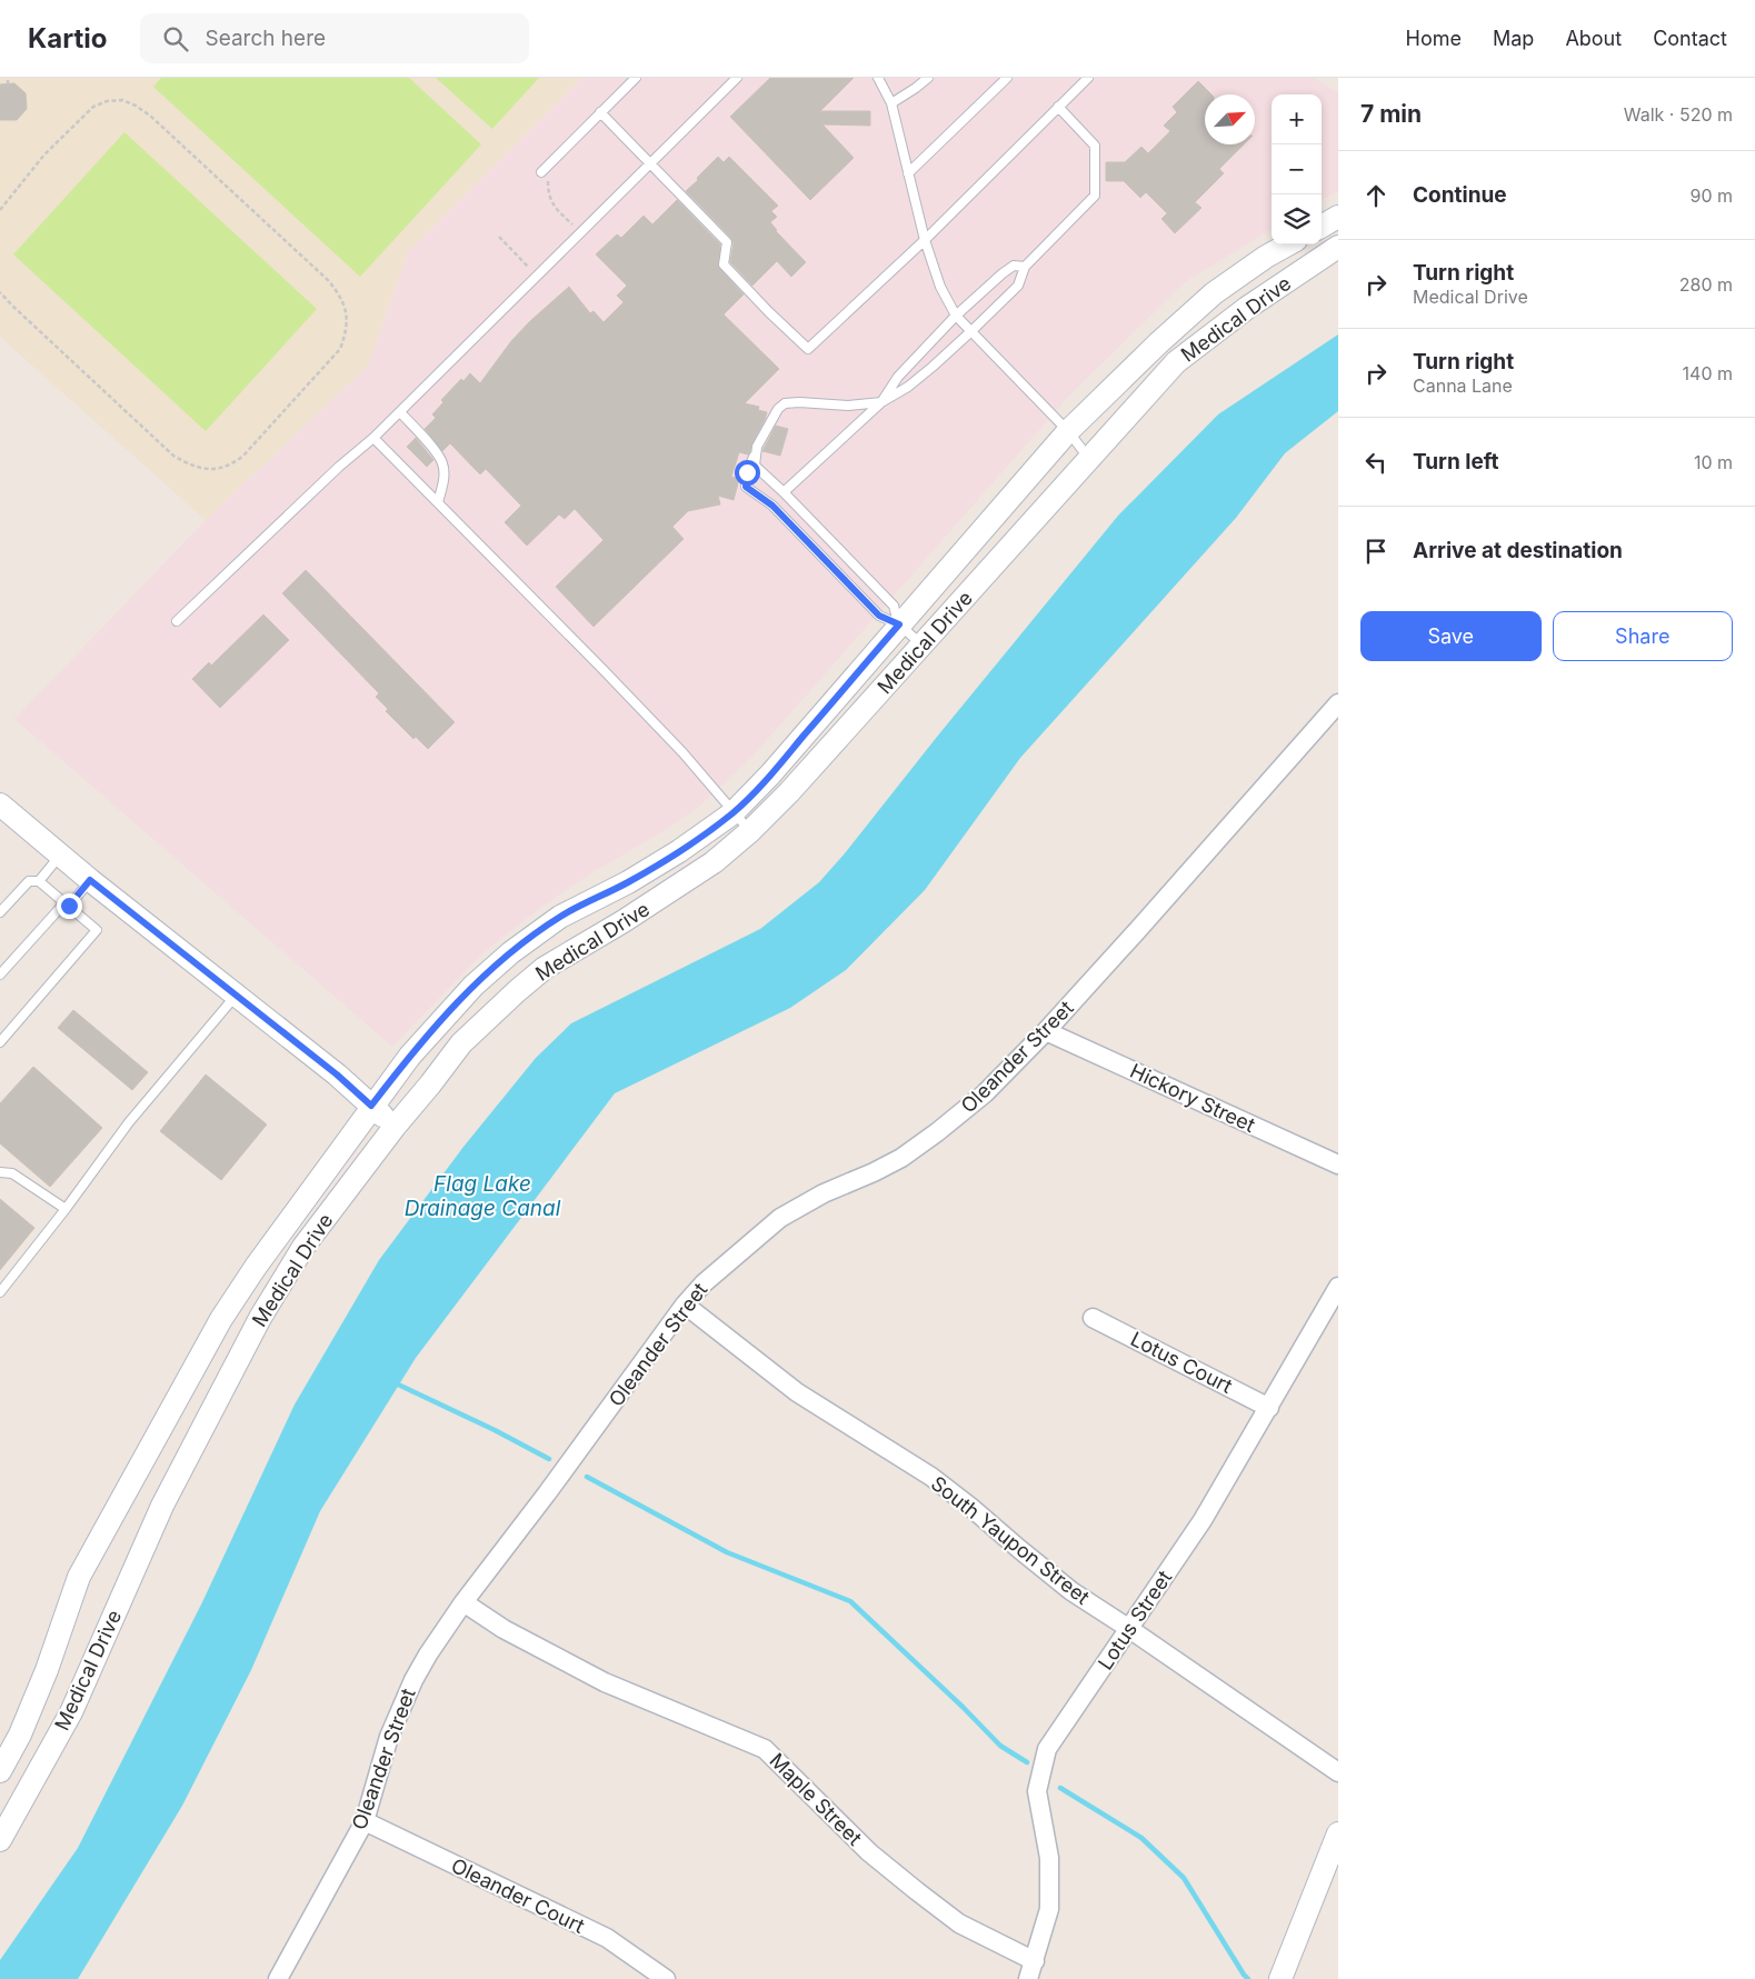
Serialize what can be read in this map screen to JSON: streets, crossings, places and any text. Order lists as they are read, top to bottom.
{
  "streets": {
    "street": [
      "Medical Drive",
      "Oleander Street",
      "Hickory Street",
      "Lotus Court",
      "South Yaupon Street",
      "Lotus Street",
      "Maple Street",
      "Oleander Court"
    ]
  },
  "crossings": [
    ["Oleander Street", "Hickory Street"],
    ["Oleander Street", "South Yaupon Street"],
    ["Oleander Street", "Maple Street"],
    ["Oleander Street", "Oleander Court"],
    ["Lotus Court", "Lotus Street"],
    ["South Yaupon Street", "Lotus Street"],
    ["Lotus Street", "Maple Street"]
  ],
  "water": ["Flag Lake Drainage Canal"],
  "north": "top right",
  "page": {
    "header": "Kartio",
    "search": "Search here",
    "nav": [
      "Home",
      "Map",
      "About",
      "Contact"
    ],
    "heading": ["7 min", "Walk · 520 m"],
    "map_buttons": ["+", "−"],
    "list": [
      ["Continue", "90 m"],
      ["Turn right", "Medical Drive", "280 m"],
      ["Turn right", "Canna Lane", "140 m"],
      ["Turn left", "10 m"],
      "Arrive at destination"
    ],
    "buttons": ["Save", "Share"]
  }
}
